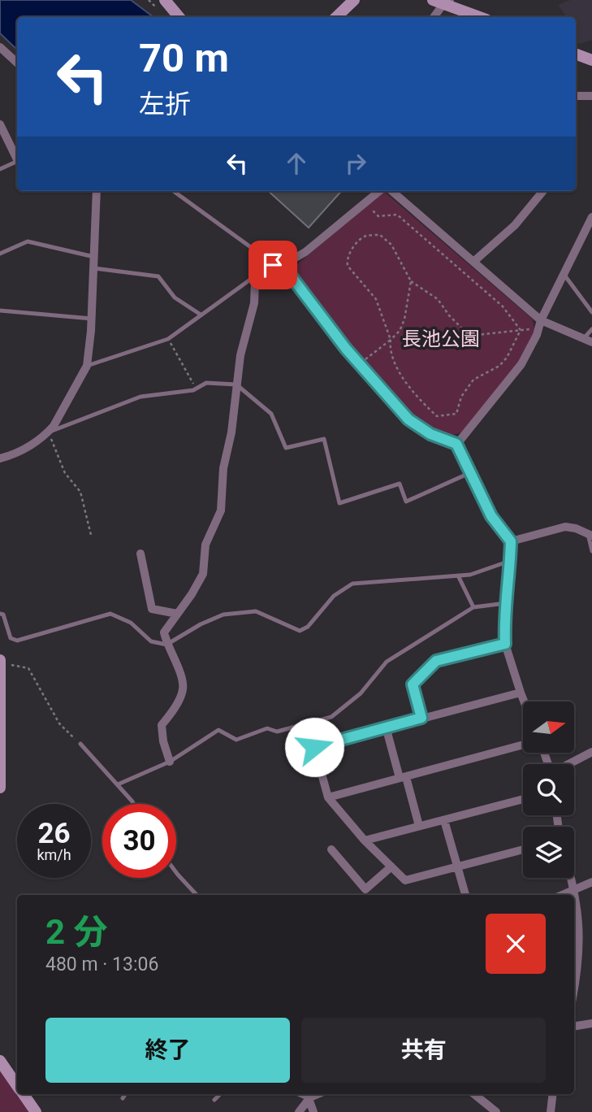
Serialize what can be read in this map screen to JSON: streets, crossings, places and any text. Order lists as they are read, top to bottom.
{
  "parks": ["長池公園"],
  "north": "right",
  "page": {
    "turn": ["70 m", "左折"],
    "speed": "26 km/h",
    "limit": "30",
    "heading": ["2 分", "480 m · 13:06"],
    "buttons": ["終了", "共有"]
  }
}
